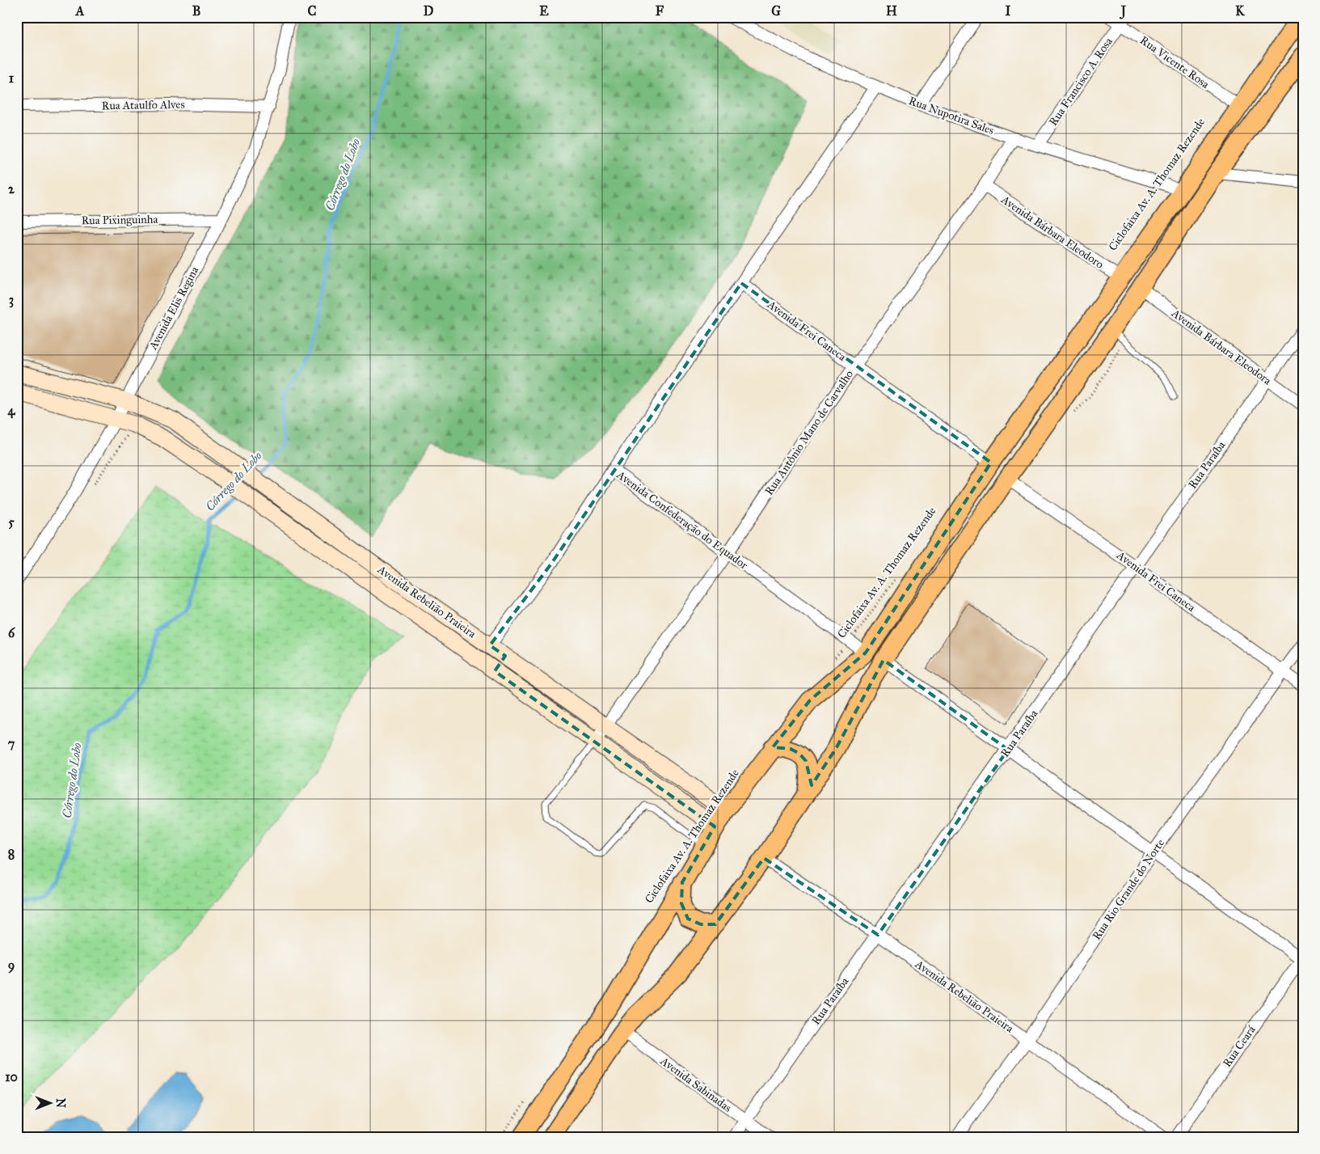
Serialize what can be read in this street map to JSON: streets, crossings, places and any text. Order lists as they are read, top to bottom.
{
  "streets": {
    "street": [
      "Rua Vicente Rosa",
      "Rua Francisco A. Rosa",
      "Rua Ataulfo Alves",
      "Rua Nupotira Sales",
      "Rua Pixinguinha",
      "Avenida Bárbara Eleodoro",
      "Avenida Elis Regina",
      "Avenida Frei Caneca",
      "Avenida Bárbara Eleodora",
      "Rua Antônio Mano de Carvalho",
      "Rua Paraíba",
      "Avenida Confederação do Equador",
      "Avenida Rebelião Praieira",
      "Rua Rio Grande do Norte",
      "Rua Ceará",
      "Avenida Sabinadas"
    ],
    "path": ["Ciclofaixa Av. A. Thomaz Rezende"]
  },
  "crossings": [
    ["Rua Vicente Rosa", "Rua Francisco A. Rosa"],
    ["Rua Francisco A. Rosa", "Rua Nupotira Sales"],
    ["Rua Ataulfo Alves", "Avenida Elis Regina"],
    ["Rua Nupotira Sales", "Rua Antônio Mano de Carvalho"],
    ["Ciclofaixa Av. A. Thomaz Rezende", "Avenida Confederação do Equador"],
    ["Rua Pixinguinha", "Avenida Elis Regina"],
    ["Avenida Bárbara Eleodoro", "Rua Antônio Mano de Carvalho"],
    ["Avenida Elis Regina", "Avenida Rebelião Praieira"],
    ["Avenida Frei Caneca", "Rua Antônio Mano de Carvalho"],
    ["Avenida Frei Caneca", "Rua Paraíba"],
    ["Avenida Frei Caneca", "Rua Rio Grande do Norte"],
    ["Avenida Bárbara Eleodora", "Rua Paraíba"],
    ["Rua Antônio Mano de Carvalho", "Avenida Confederação do Equador"],
    ["Rua Antônio Mano de Carvalho", "Avenida Rebelião Praieira"],
    ["Rua Paraíba", "Avenida Rebelião Praieira"],
    ["Rua Paraíba", "Avenida Sabinadas"],
    ["Avenida Confederação do Equador", "Avenida Rebelião Praieira"],
    ["Avenida Rebelião Praieira", "Rua Rio Grande do Norte"]
  ],
  "water": ["Córrego do Lobo"],
  "north": "right",
  "grid": {
    "columns": [
      "A",
      "B",
      "C",
      "D",
      "E",
      "F",
      "G",
      "H",
      "I",
      "J",
      "K"
    ],
    "rows": [
      "1",
      "2",
      "3",
      "4",
      "5",
      "6",
      "7",
      "8",
      "9",
      "10"
    ]
  }
}
